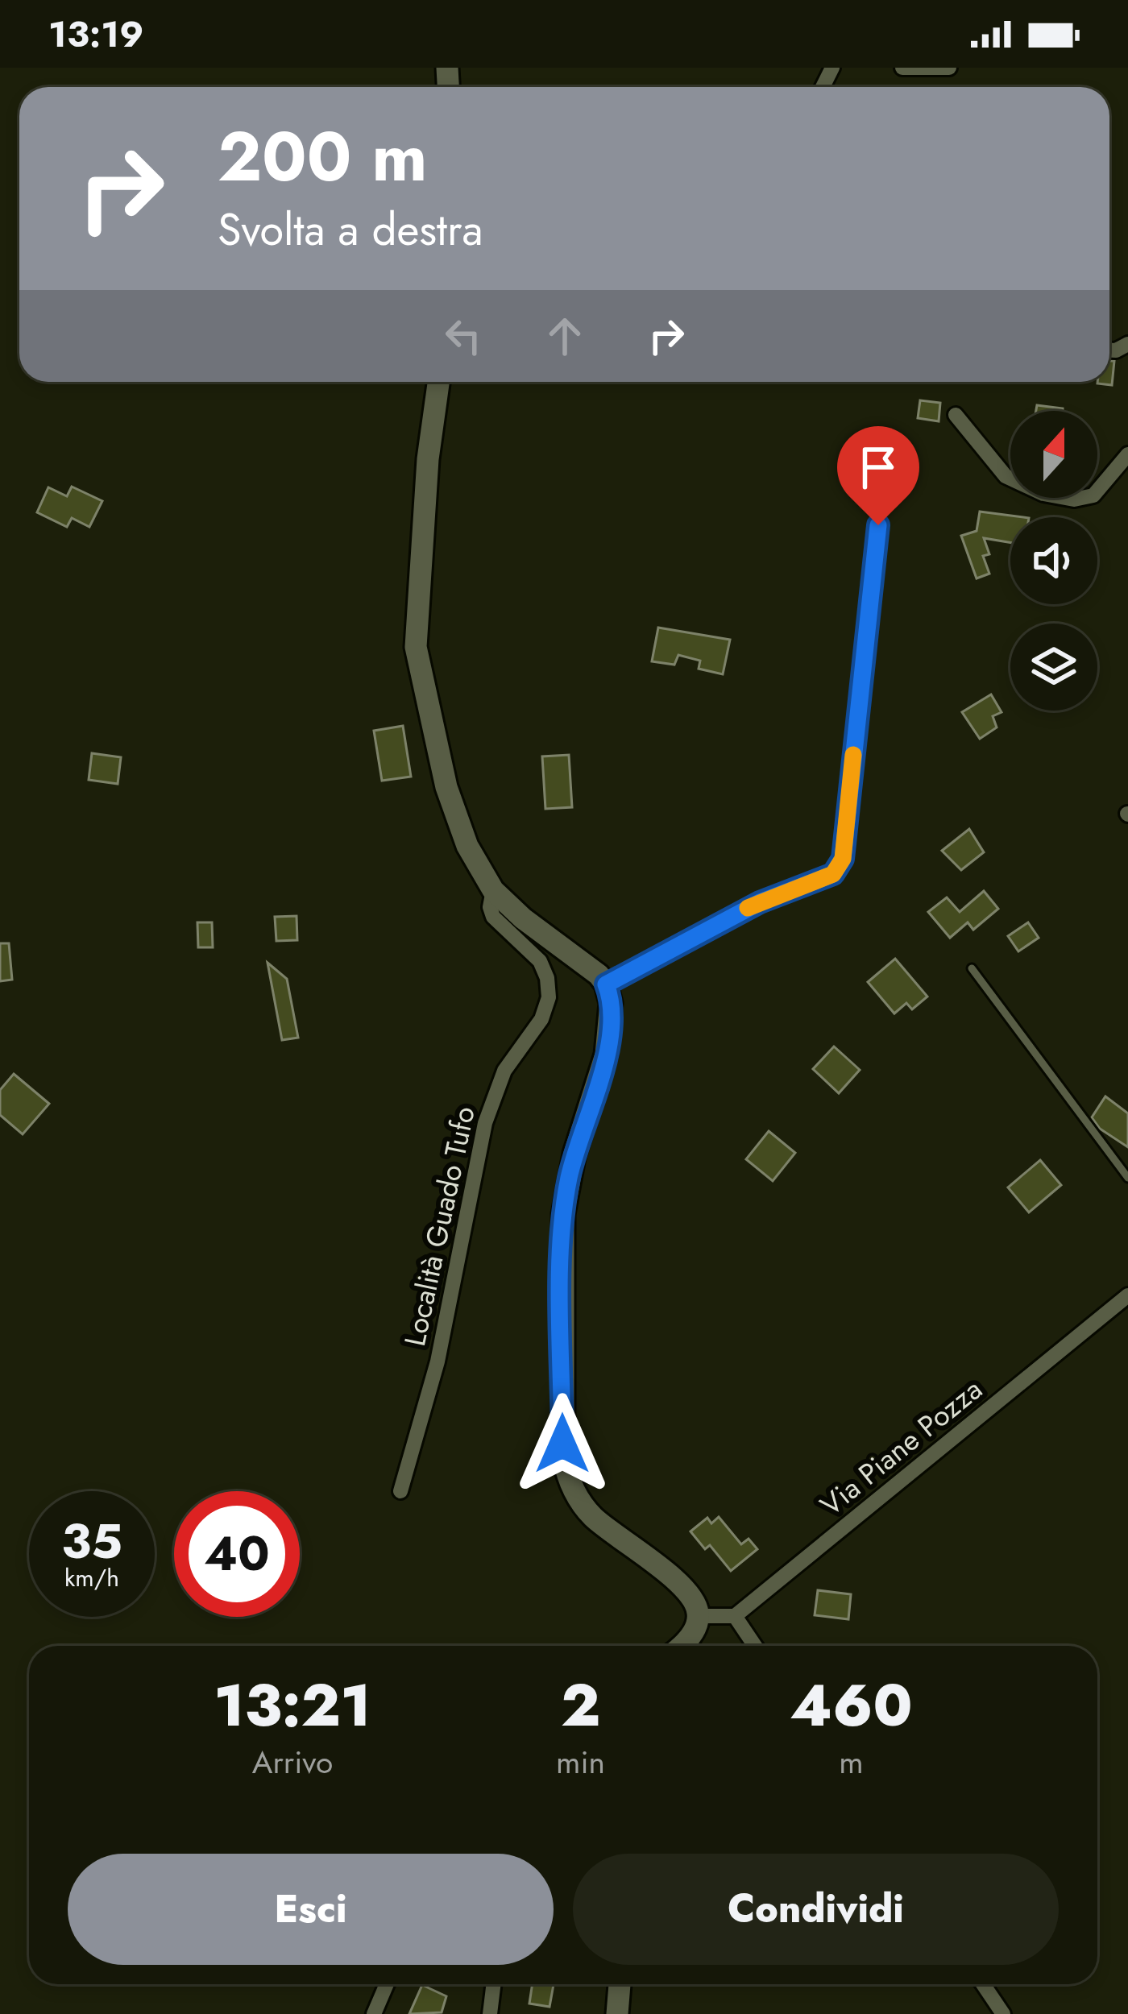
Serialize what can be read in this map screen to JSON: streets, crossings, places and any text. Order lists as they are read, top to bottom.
{
  "streets": {
    "street": ["Località Guado Tufo", "Via Piane Pozza"]
  },
  "north": "top",
  "page": {
    "status": "13:19",
    "turn": ["200 m", "Svolta a destra"],
    "speed": "35 km/h",
    "limit": "40",
    "eta": [
      "13:21",
      "Arrivo",
      "2",
      "min",
      "460",
      "m"
    ],
    "buttons": ["Esci", "Condividi"]
  }
}
